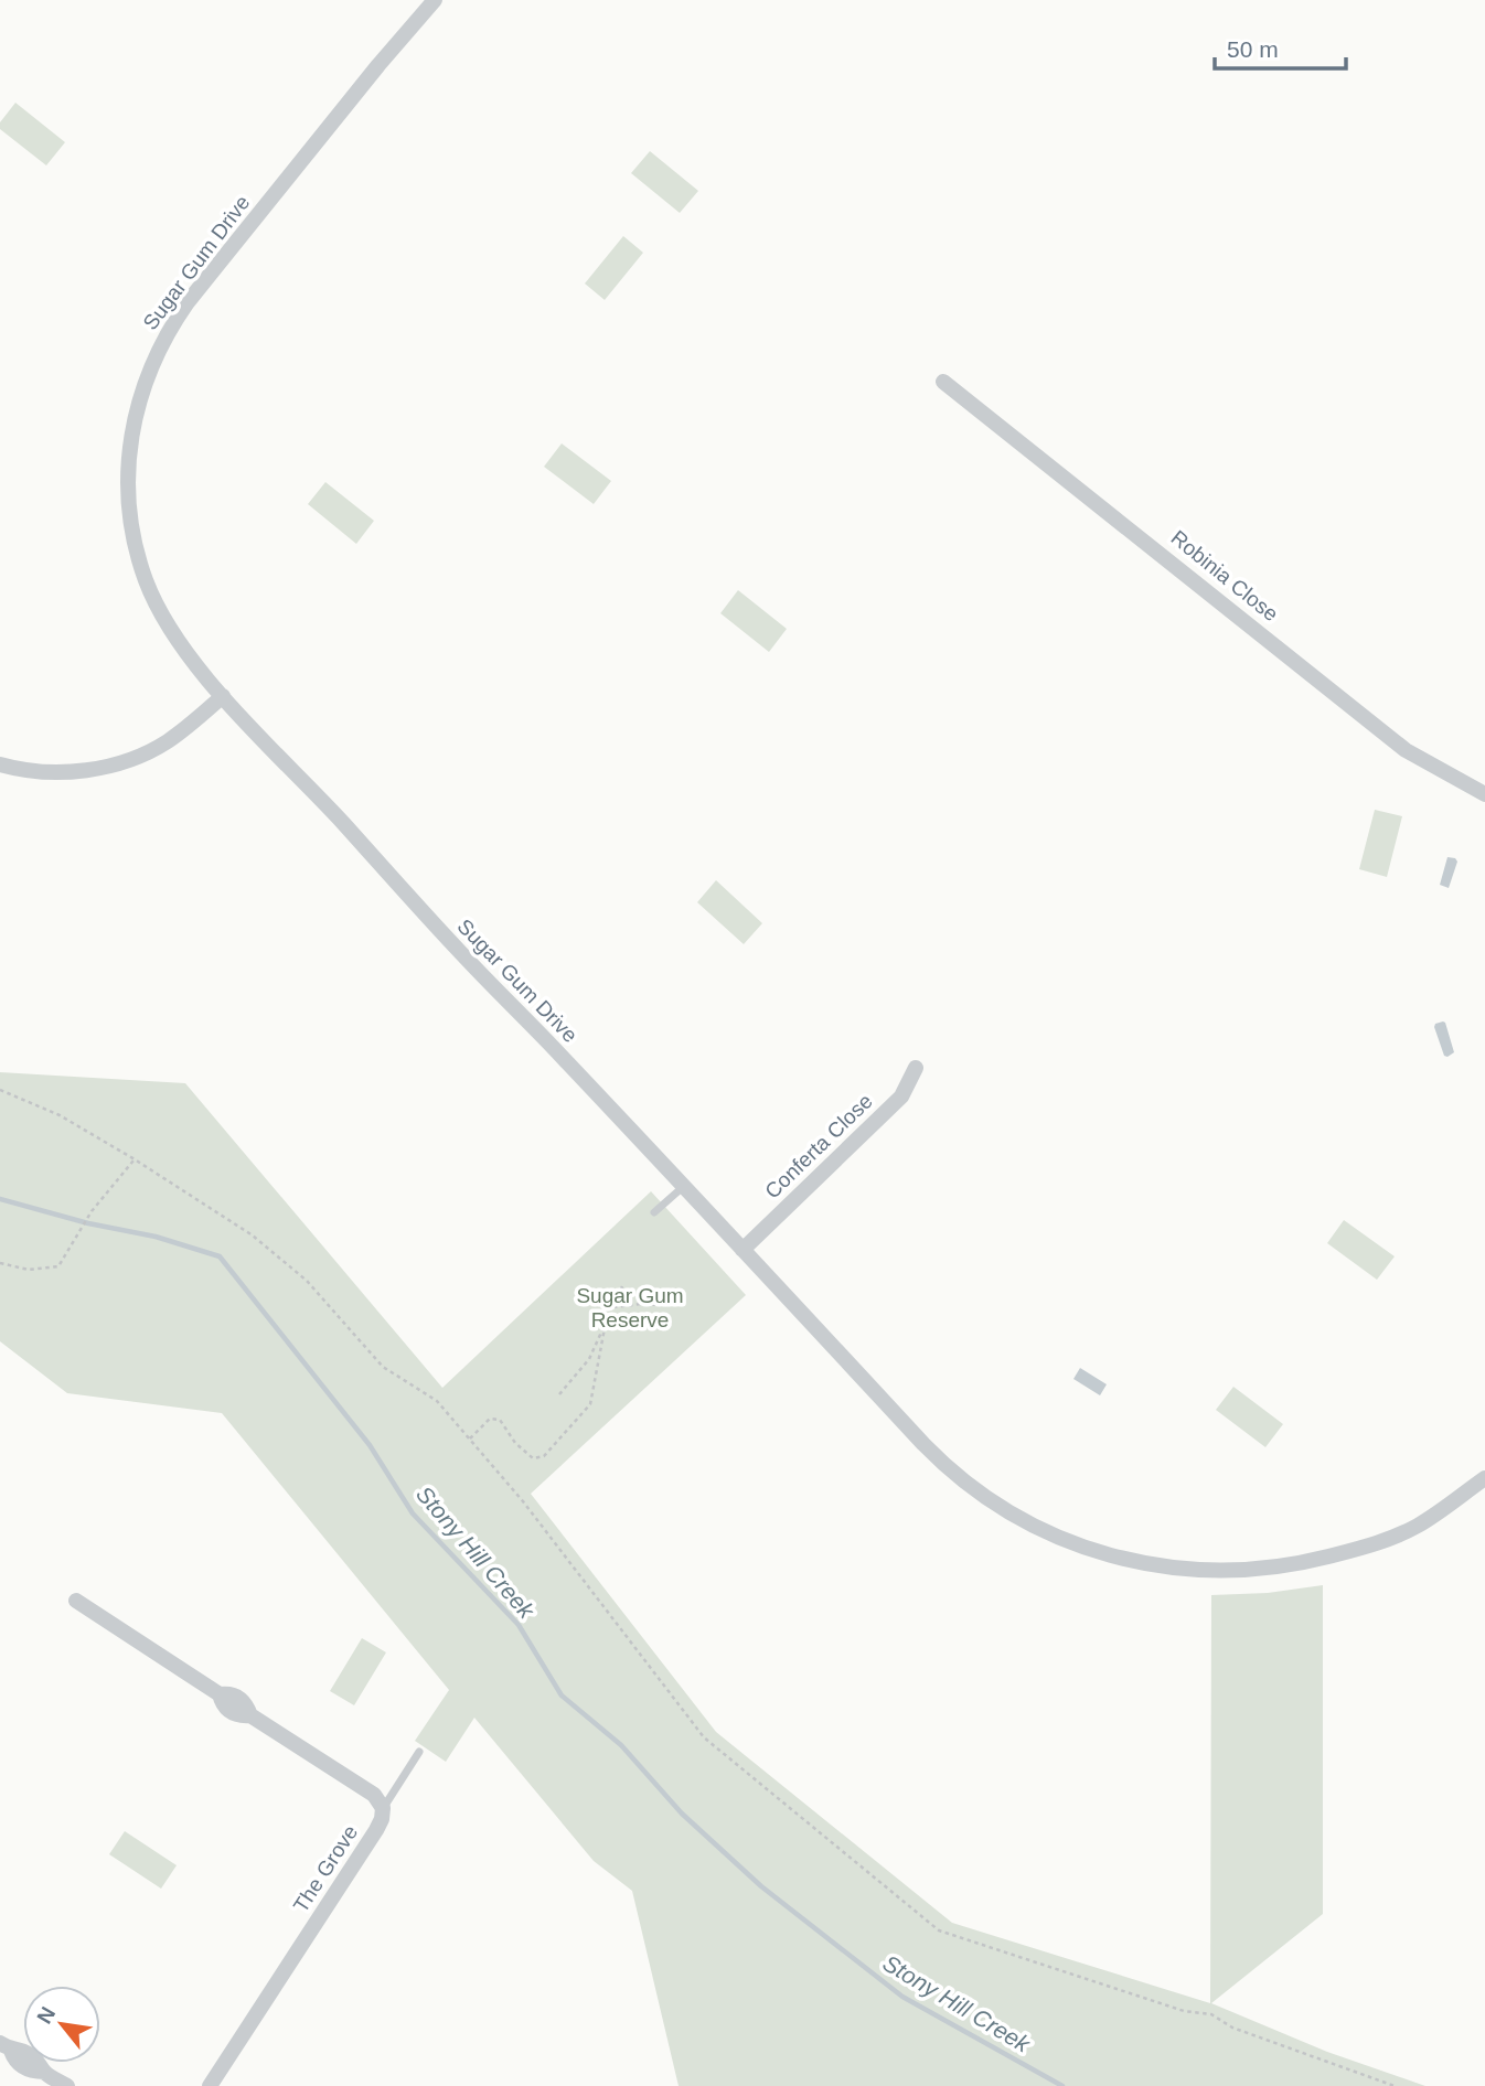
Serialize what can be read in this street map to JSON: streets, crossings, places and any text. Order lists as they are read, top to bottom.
{
  "streets": {
    "street": [
      "Sugar Gum Drive",
      "Robinia Close",
      "Conferta Close",
      "The Grove"
    ]
  },
  "crossings": [
    ["Sugar Gum Drive", "Conferta Close"]
  ],
  "water": ["Stony Hill Creek"],
  "parks": ["Sugar Gum Reserve"],
  "scale_bar": "50 m",
  "north": "top left"
}
